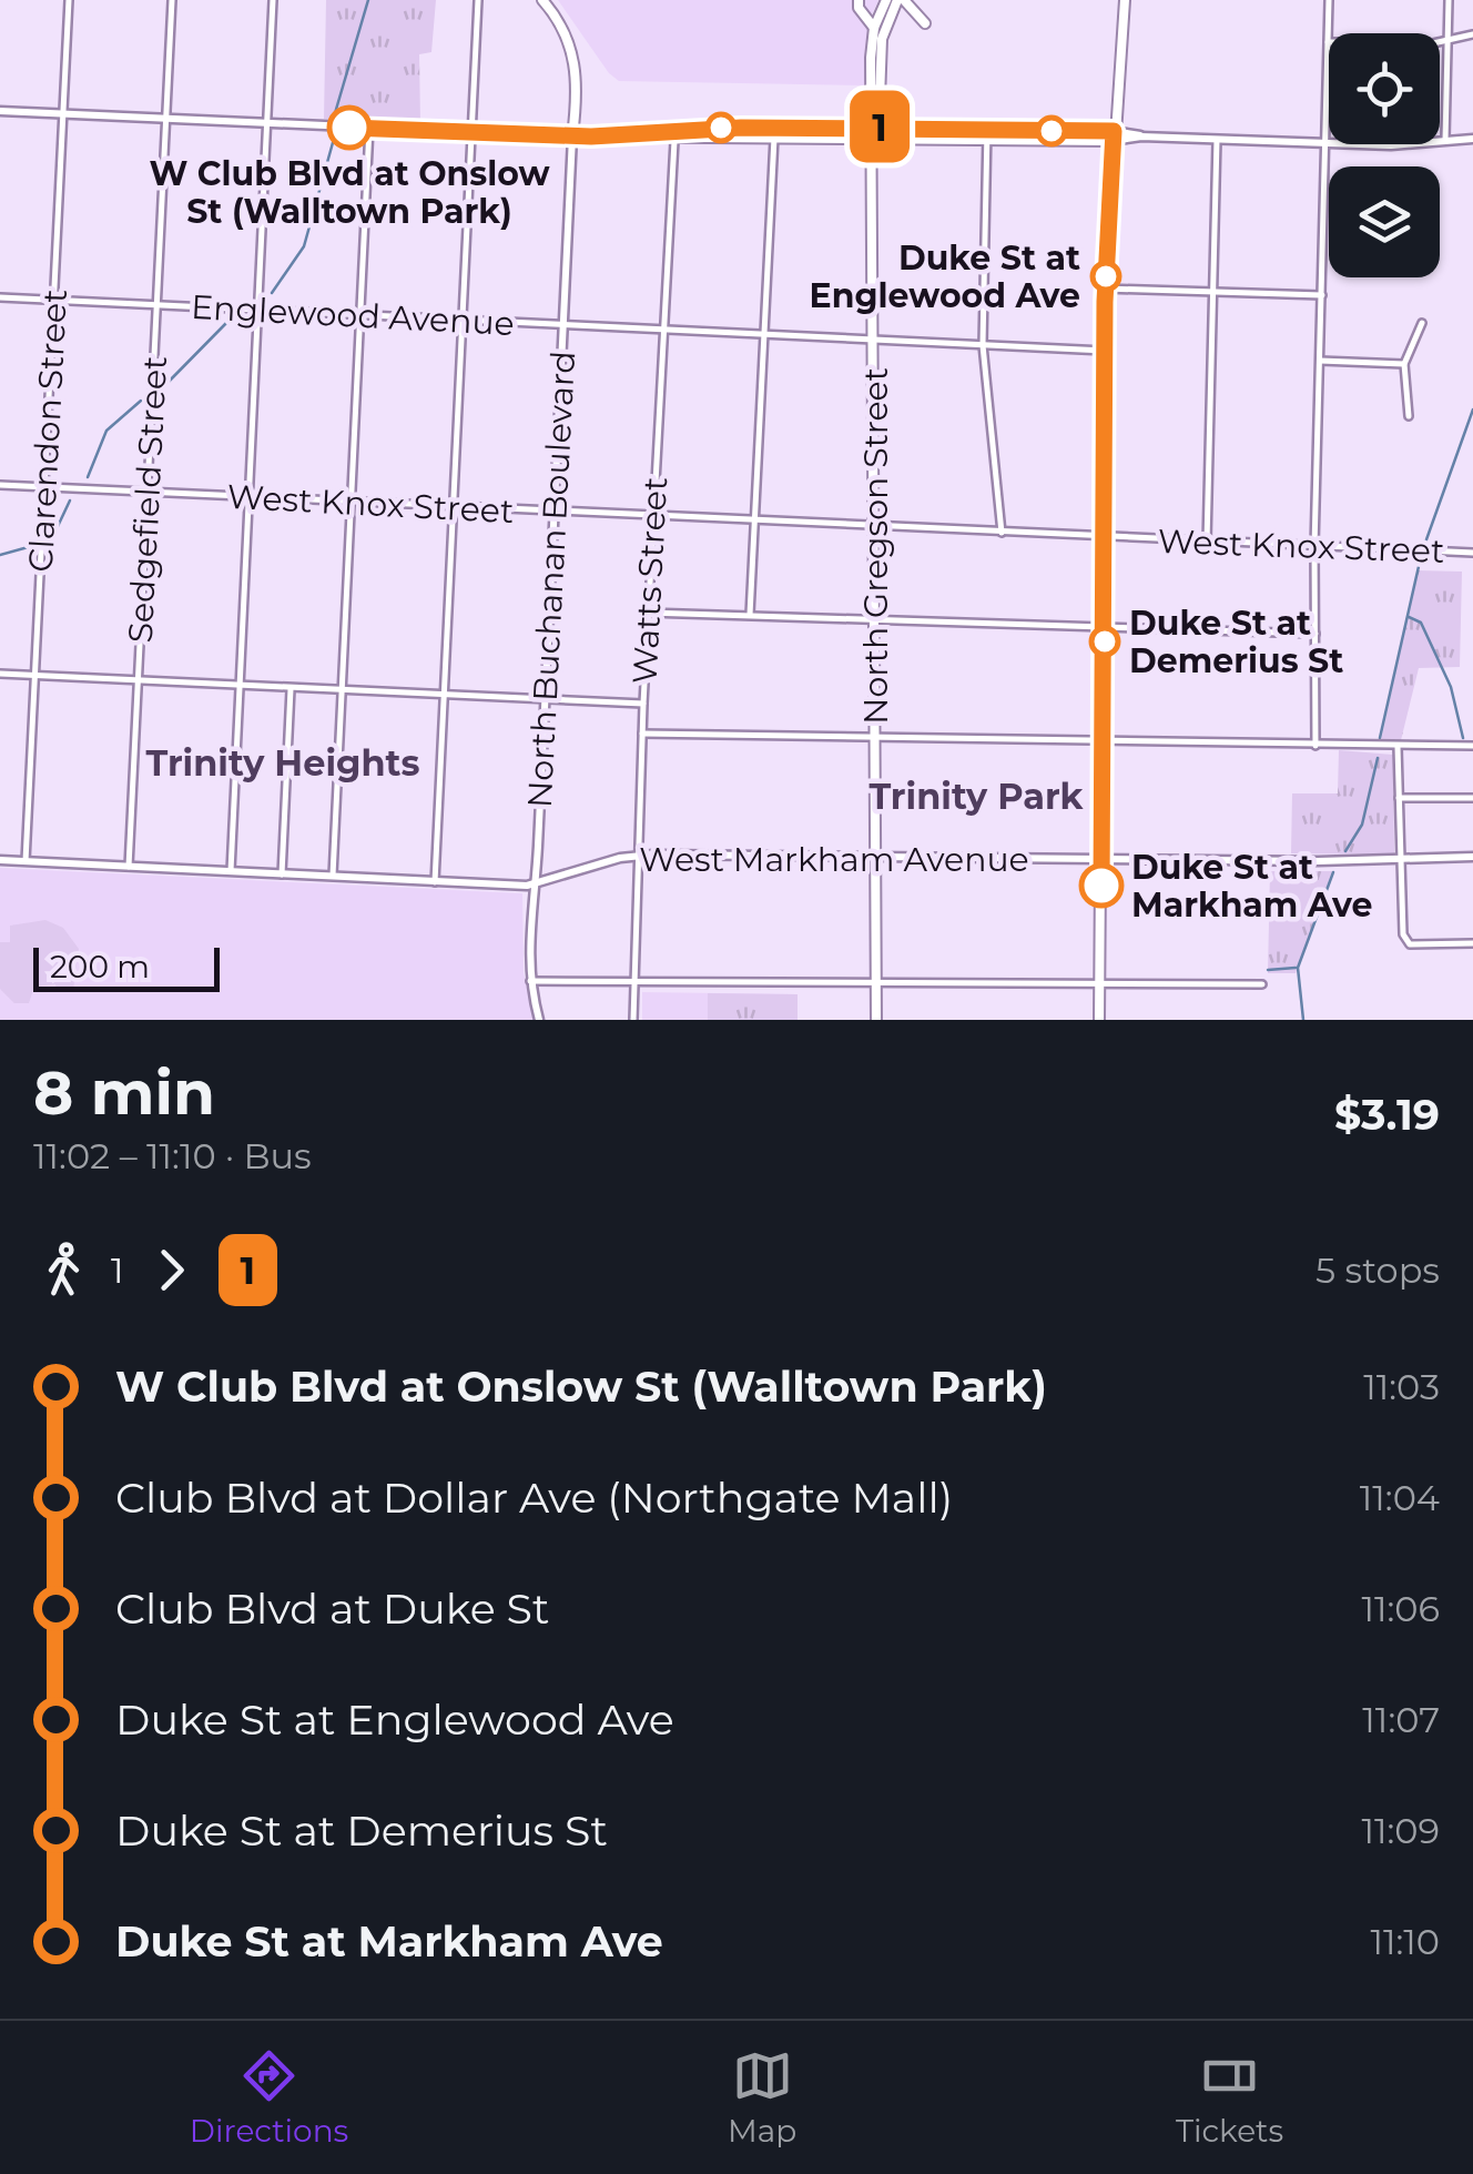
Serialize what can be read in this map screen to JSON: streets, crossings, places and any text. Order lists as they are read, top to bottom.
{
  "streets": {
    "main road": ["North Gregson Street"],
    "street": [
      "Englewood Avenue",
      "Clarendon Street",
      "Sedgefield Street",
      "West Knox Street",
      "North Buchanan Boulevard",
      "Watts Street",
      "West Markham Avenue"
    ]
  },
  "crossings": [
    ["Englewood Avenue", "Clarendon Street"],
    ["Englewood Avenue", "Sedgefield Street"],
    ["Englewood Avenue", "North Gregson Street"],
    ["Englewood Avenue", "North Buchanan Boulevard"],
    ["Englewood Avenue", "Watts Street"],
    ["Clarendon Street", "West Knox Street"],
    ["Clarendon Street", "West Markham Avenue"],
    ["Sedgefield Street", "West Knox Street"],
    ["Sedgefield Street", "West Markham Avenue"],
    ["West Knox Street", "North Gregson Street"],
    ["West Knox Street", "North Buchanan Boulevard"],
    ["West Knox Street", "Watts Street"],
    ["North Gregson Street", "West Markham Avenue"],
    ["North Buchanan Boulevard", "West Markham Avenue"],
    ["Watts Street", "West Markham Avenue"]
  ],
  "districts": ["Trinity Heights", "Trinity Park"],
  "places": [
    "W Club Blvd at Onslow St (Walltown Park)",
    "Duke St at Englewood Ave",
    "Duke St at Demerius St",
    "Duke St at Markham Ave"
  ],
  "lines": ["bus line 1"],
  "scale_bar": "200 m",
  "page": {
    "on_map": "1",
    "scale": "200 m",
    "heading": ["8 min", "11:02 – 11:10 · Bus", "$3.19"],
    "legs": ["1", "1", "5 stops"],
    "list": [
      {
        "name": "W Club Blvd at Onslow St (Walltown Park)",
        "value": "11:03"
      },
      {
        "name": "Club Blvd at Dollar Ave (Northgate Mall)",
        "value": "11:04"
      },
      {
        "name": "Club Blvd at Duke St",
        "value": "11:06"
      },
      {
        "name": "Duke St at Englewood Ave",
        "value": "11:07"
      },
      {
        "name": "Duke St at Demerius St",
        "value": "11:09"
      },
      {
        "name": "Duke St at Markham Ave",
        "value": "11:10"
      }
    ],
    "tabs": ["Directions", "Map", "Tickets"]
  }
}
